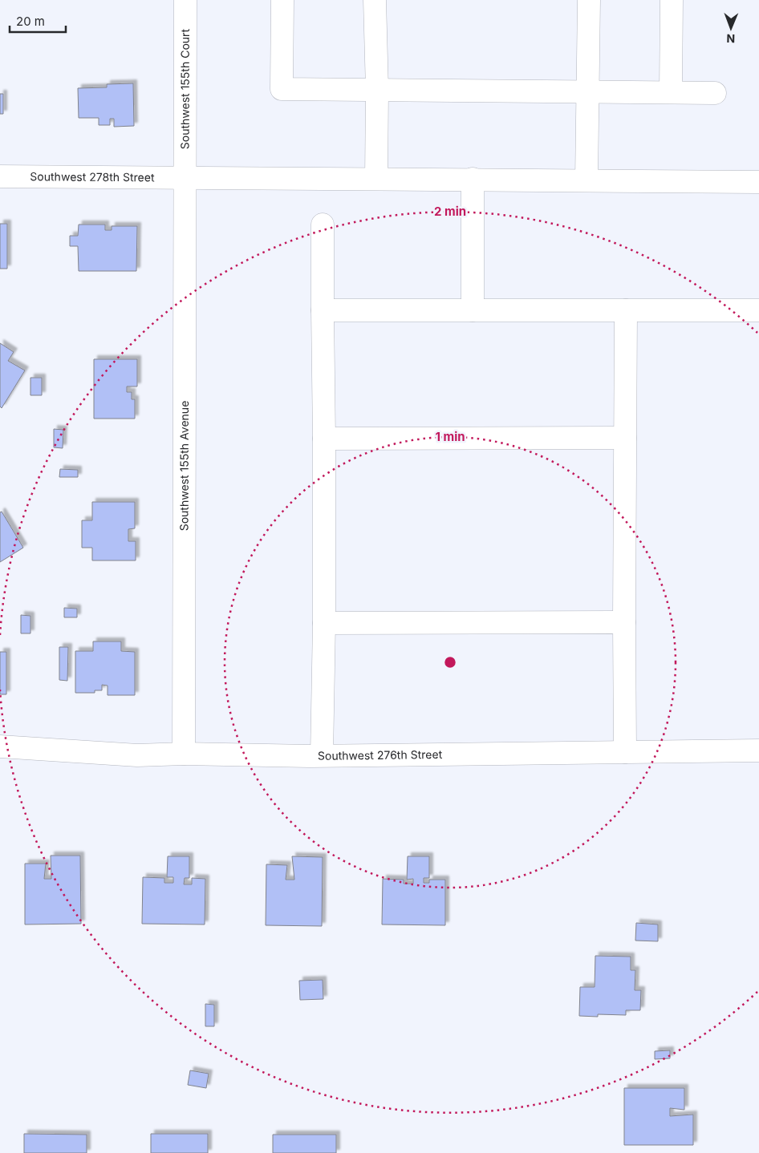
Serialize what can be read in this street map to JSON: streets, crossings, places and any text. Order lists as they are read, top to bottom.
{
  "streets": {
    "street": [
      "Southwest 155th Court",
      "Southwest 278th Street",
      "Southwest 155th Avenue",
      "Southwest 276th Street"
    ]
  },
  "crossings": [
    ["Southwest 155th Court", "Southwest 278th Street"],
    ["Southwest 155th Court", "Southwest 155th Avenue"],
    ["Southwest 278th Street", "Southwest 155th Avenue"],
    ["Southwest 155th Avenue", "Southwest 276th Street"]
  ],
  "scale_bar": "20 m",
  "north": "bottom",
  "rings": ["2 min", "1 min"]
}
